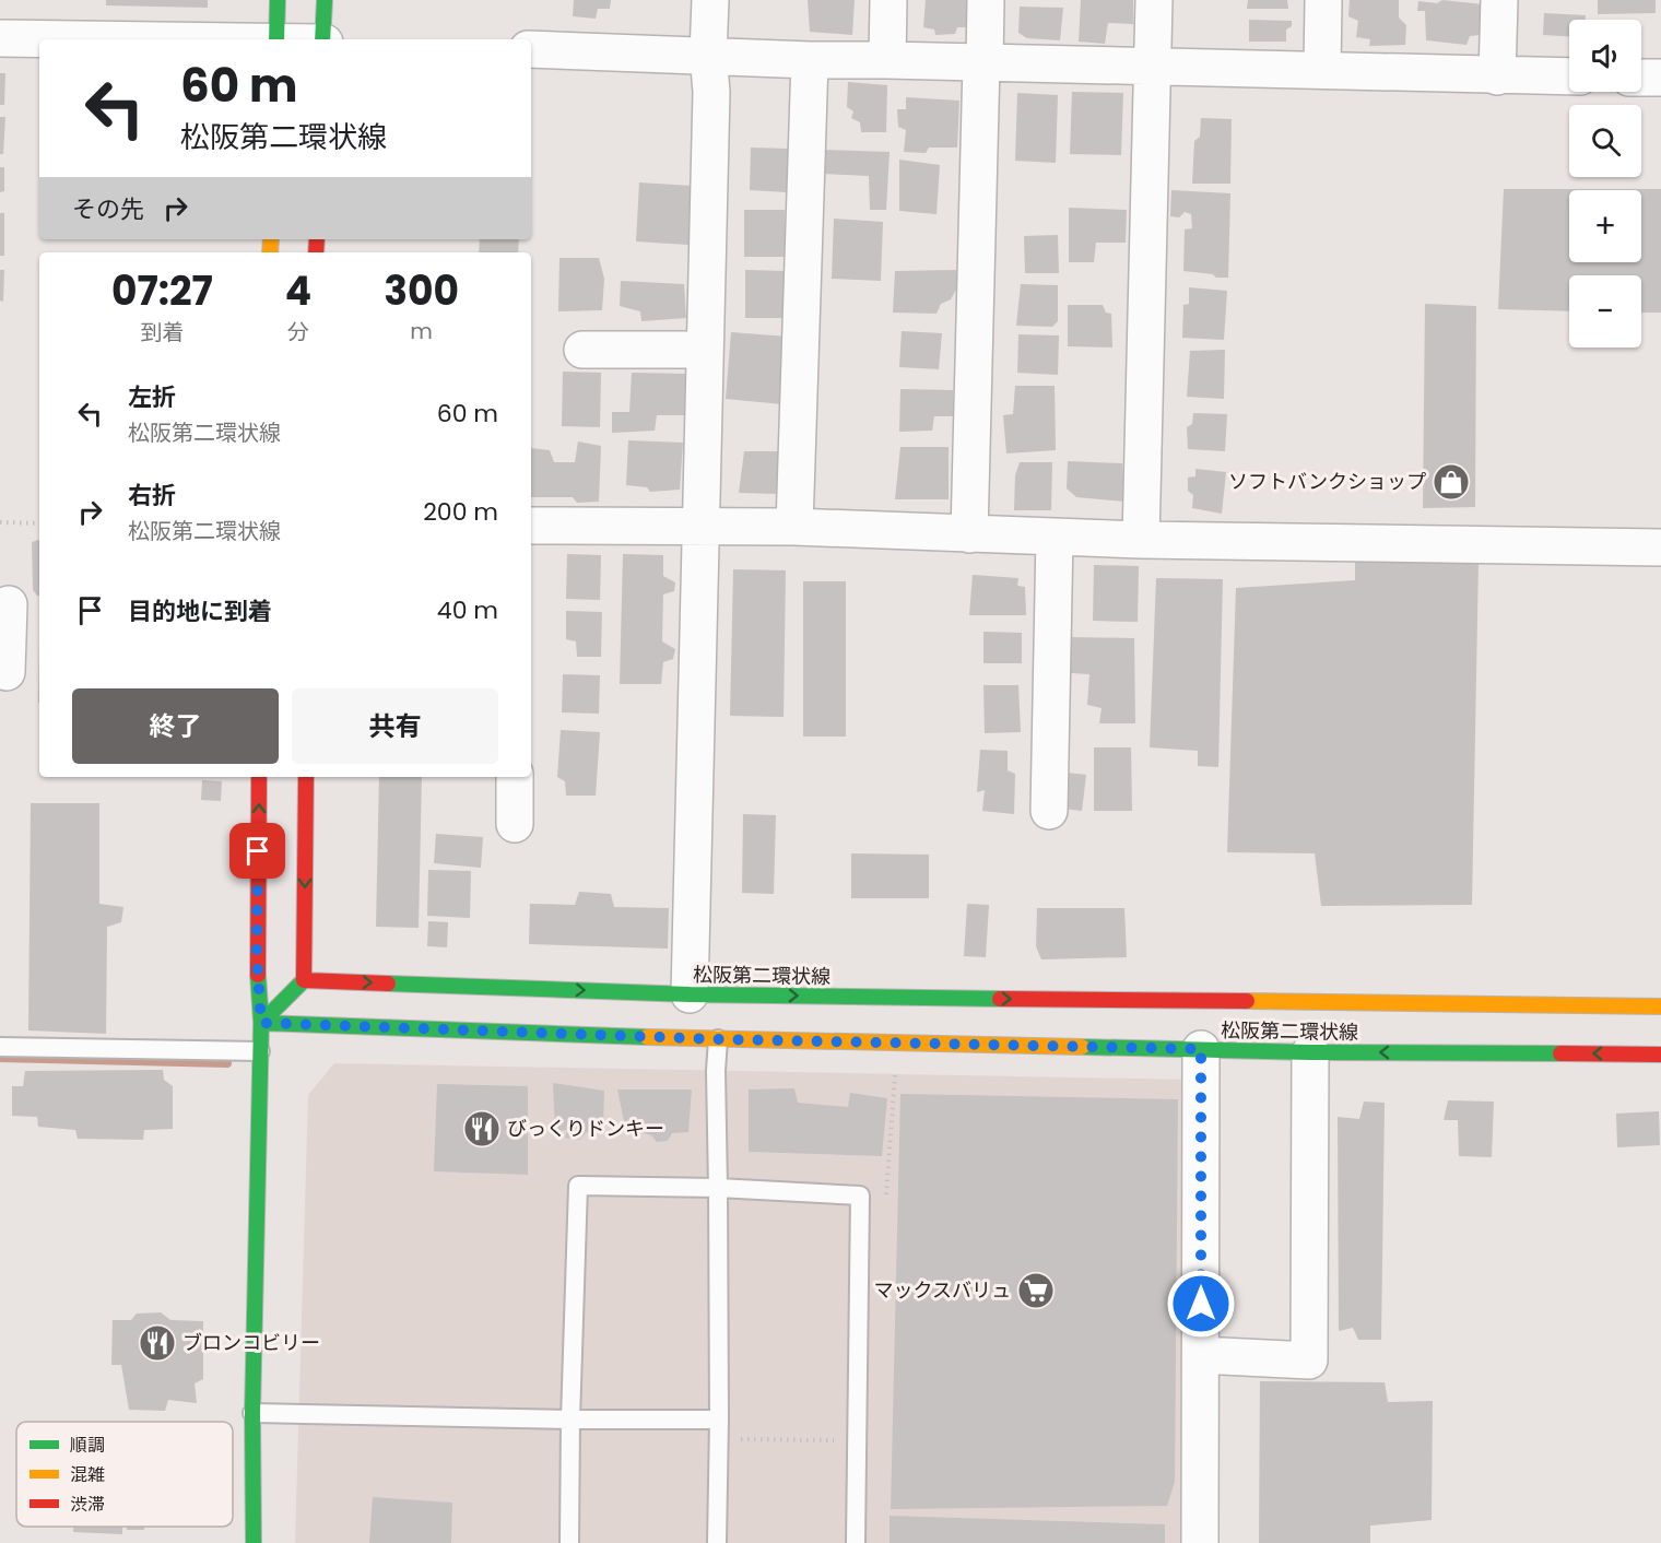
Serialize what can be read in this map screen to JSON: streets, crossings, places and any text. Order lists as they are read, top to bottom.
{
  "streets": {
    "main road": ["松阪第二環状線"]
  },
  "places": {
    "shop": ["ソフトバンクショップ"],
    "restaurant": ["びっくりドンキー", "ブロンコビリー"],
    "supermarket": ["マックスバリュ"]
  },
  "legend": ["順調", "混雑", "渋滞"],
  "page": {
    "map_buttons": ["+", "−"],
    "turn": ["60 m", "松阪第二環状線"],
    "then": "その先",
    "eta": [
      "07:27",
      "到着",
      "4",
      "分",
      "300",
      "m"
    ],
    "list": [
      {
        "name": "左折",
        "note": "松阪第二環状線",
        "value": "60 m"
      },
      {
        "name": "右折",
        "note": "松阪第二環状線",
        "value": "200 m"
      },
      {
        "name": "目的地に到着",
        "value": "40 m"
      }
    ],
    "buttons": ["終了", "共有"]
  }
}
